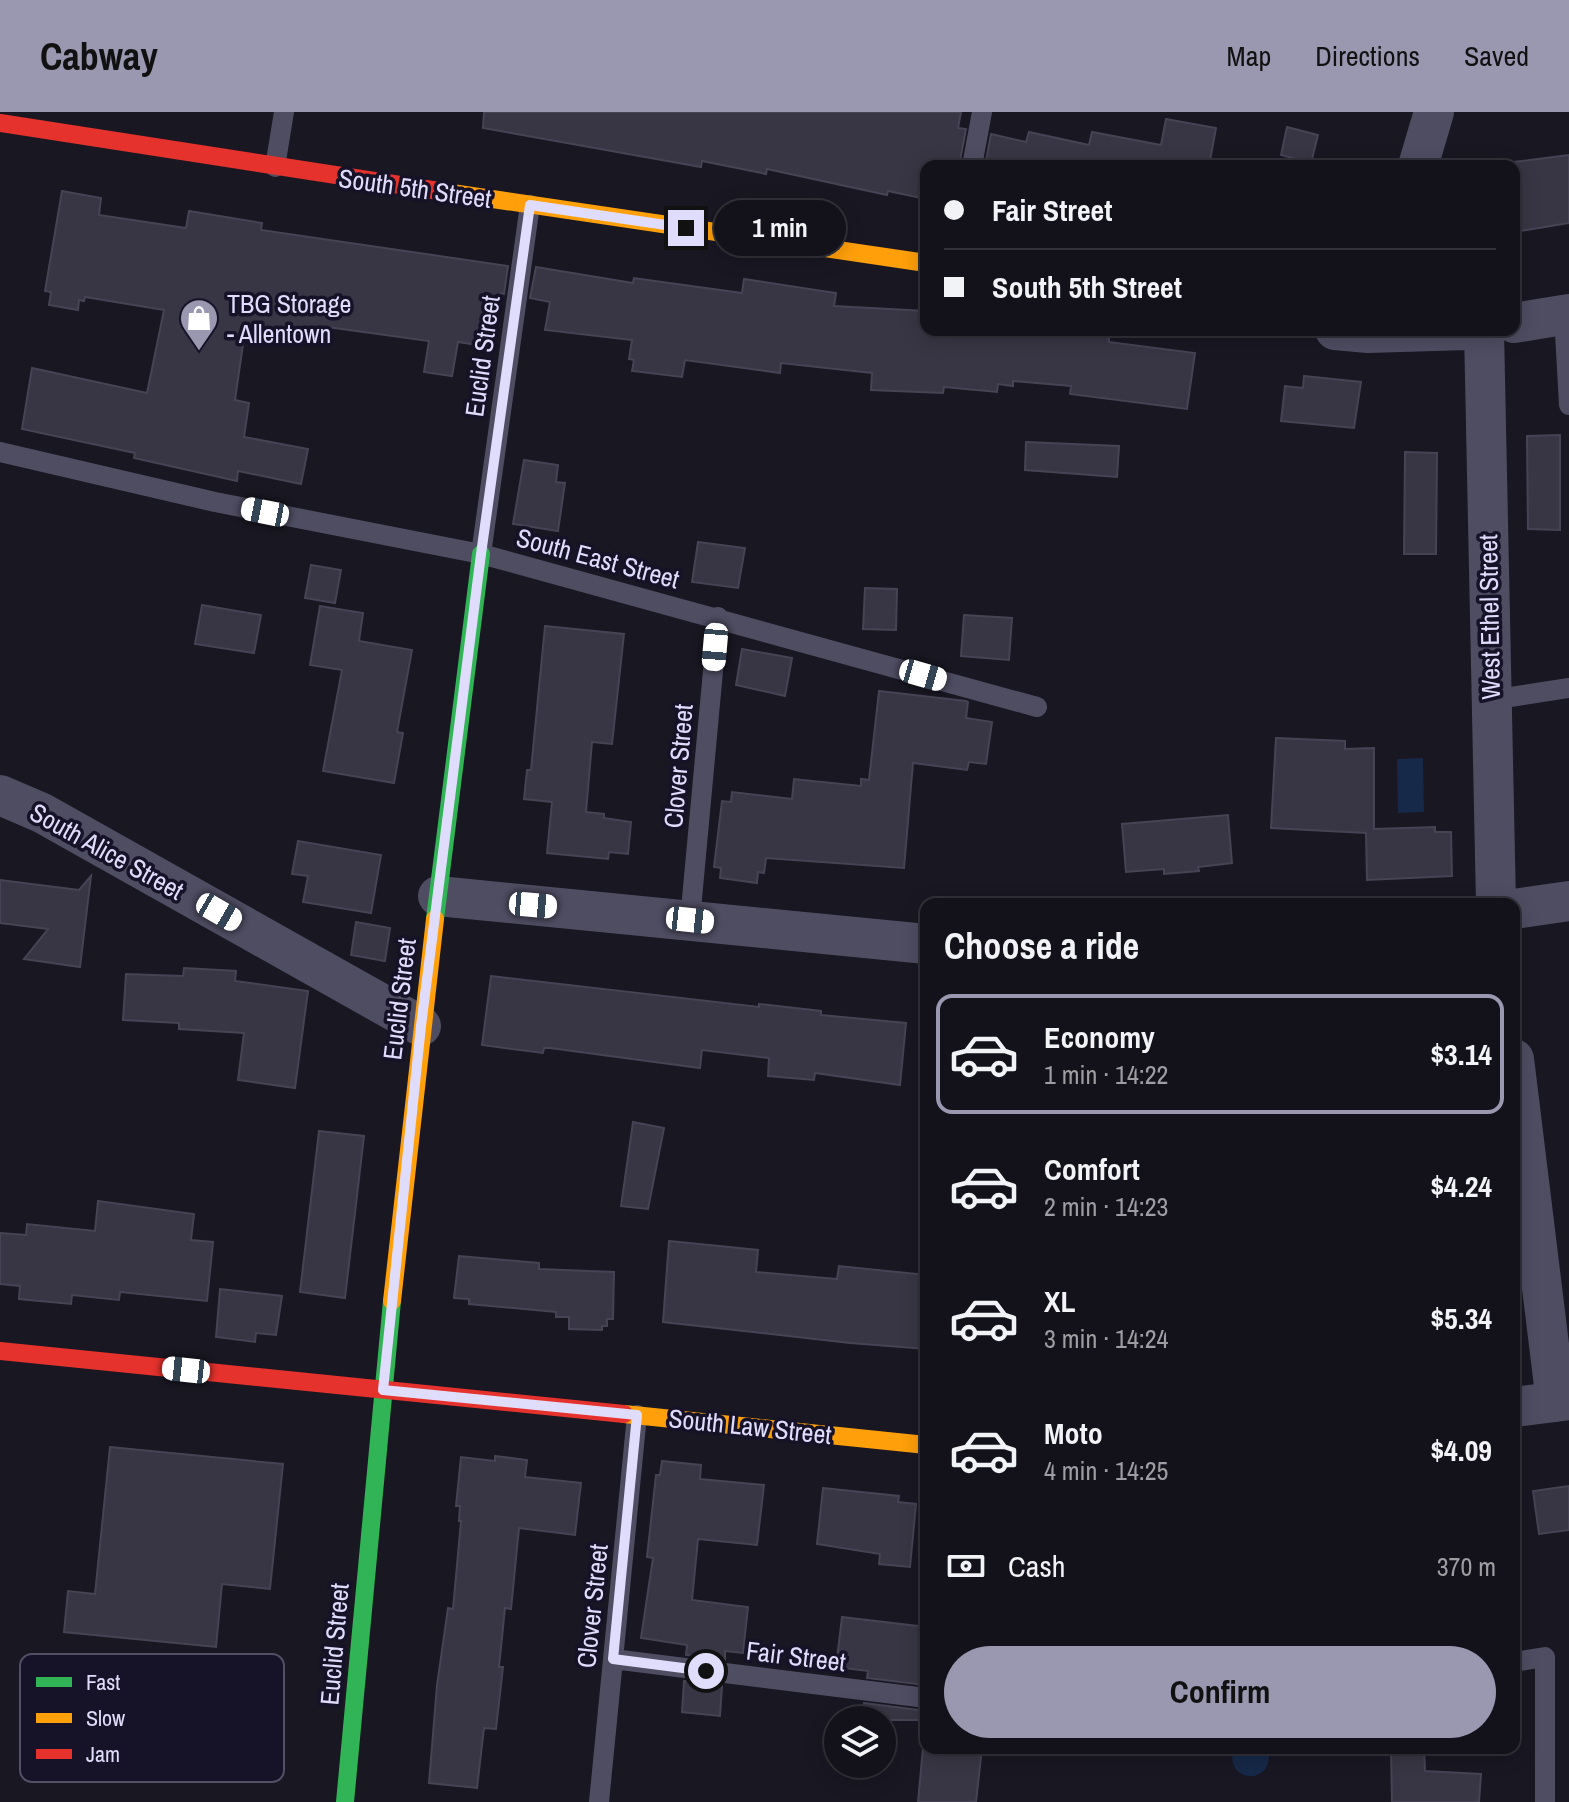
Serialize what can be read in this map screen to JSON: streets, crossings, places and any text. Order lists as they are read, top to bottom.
{
  "streets": {
    "street": [
      "South 5th Street",
      "Euclid Street",
      "West Ethel Street",
      "South Alice Street",
      "South Law Street"
    ],
    "lane": ["South East Street", "Clover Street", "Fair Street"]
  },
  "crossings": [
    ["South 5th Street", "Euclid Street"],
    ["Euclid Street", "South East Street"],
    ["Euclid Street", "South Alice Street"],
    ["Euclid Street", "South Law Street"],
    ["South East Street", "Clover Street"],
    ["Clover Street", "South Law Street"],
    ["Clover Street", "Fair Street"]
  ],
  "places": {
    "shop": ["TBG Storage - Allentown"]
  },
  "legend": ["Fast", "Slow", "Jam"],
  "page": {
    "header": "Cabway",
    "nav": ["Map", "Directions", "Saved"],
    "banner": ["Fair Street", "South 5th Street"],
    "bubble": "1 min",
    "heading": "Choose a ride",
    "list": [
      {
        "name": "Economy",
        "note": "1 min · 14:22",
        "value": "$3.14"
      },
      {
        "name": "Comfort",
        "note": "2 min · 14:23",
        "value": "$4.24"
      },
      {
        "name": "XL",
        "note": "3 min · 14:24",
        "value": "$5.34"
      },
      {
        "name": "Moto",
        "note": "4 min · 14:25",
        "value": "$4.09"
      }
    ],
    "pay": ["Cash", "370 m"],
    "buttons": "Confirm"
  }
}
